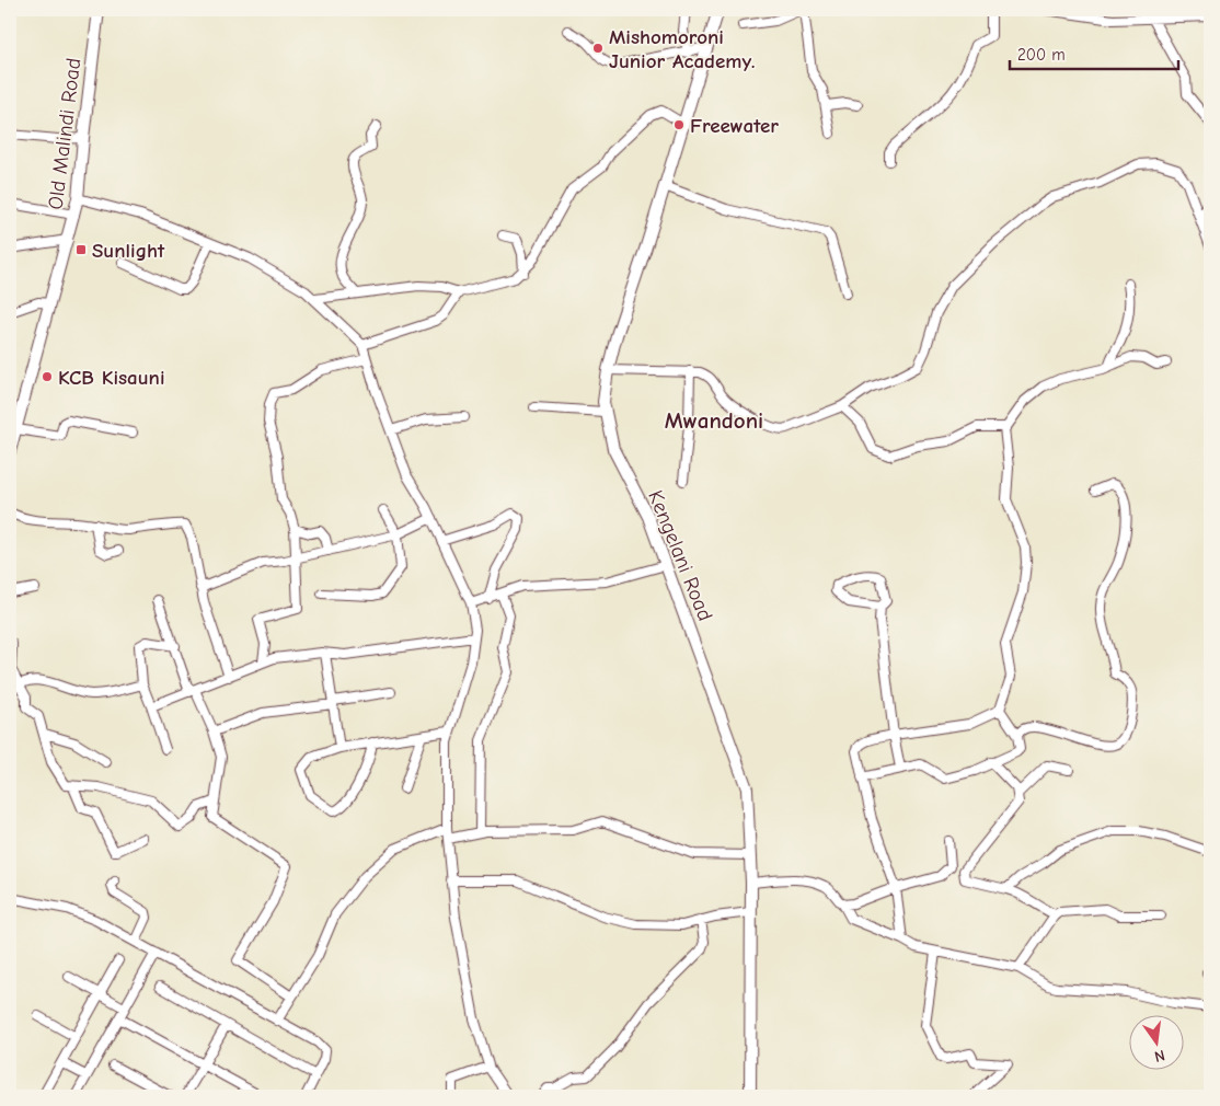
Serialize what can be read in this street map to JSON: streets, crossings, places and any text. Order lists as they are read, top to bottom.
{
  "streets": {
    "main road": ["Old Malindi Road", "Kengelani Road"]
  },
  "districts": ["Mwandoni"],
  "places": {
    "other": ["Mishomoroni Junior Academy.", "Freewater", "KCB Kisauni"],
    "transit": ["Sunlight"]
  },
  "scale_bar": "200 m",
  "north": "bottom"
}
